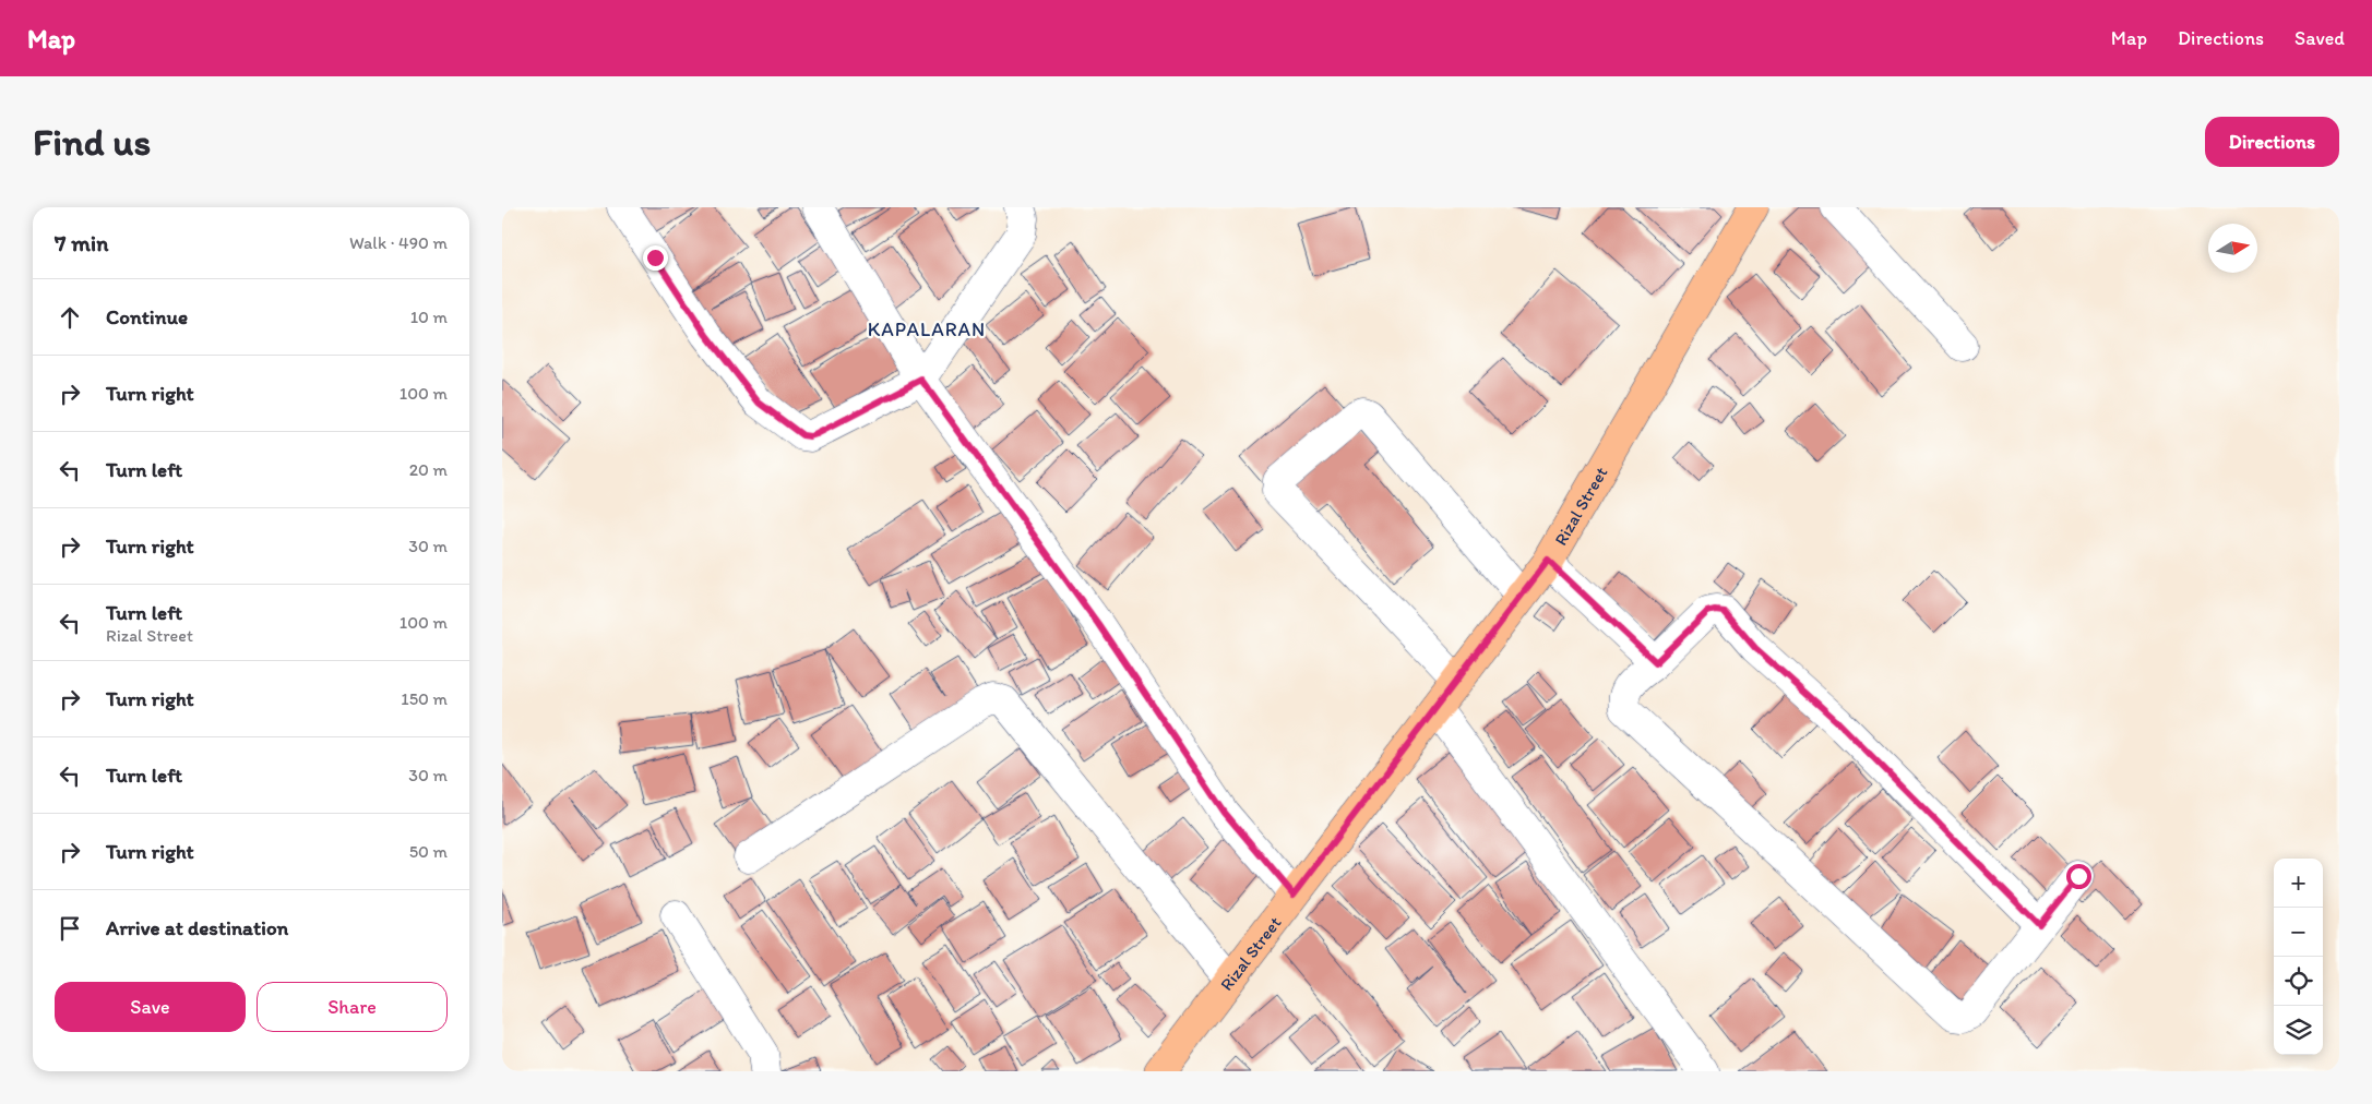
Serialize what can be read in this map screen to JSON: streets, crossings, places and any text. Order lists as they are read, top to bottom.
{
  "streets": {
    "main road": ["Rizal Street"]
  },
  "districts": ["KAPALARAN"],
  "north": "right",
  "page": {
    "header": "Map",
    "nav": ["Map", "Directions", "Saved"],
    "buttons": [
      "Directions",
      ["Save", "Share"]
    ],
    "title": "Find us",
    "heading": ["7 min", "Walk · 490 m"],
    "list": [
      ["Continue", "10 m"],
      ["Turn right", "100 m"],
      ["Turn left", "20 m"],
      ["Turn right", "30 m"],
      ["Turn left", "Rizal Street", "100 m"],
      ["Turn right", "150 m"],
      ["Turn left", "30 m"],
      ["Turn right", "50 m"],
      "Arrive at destination"
    ],
    "map_buttons": ["+", "−"]
  }
}
